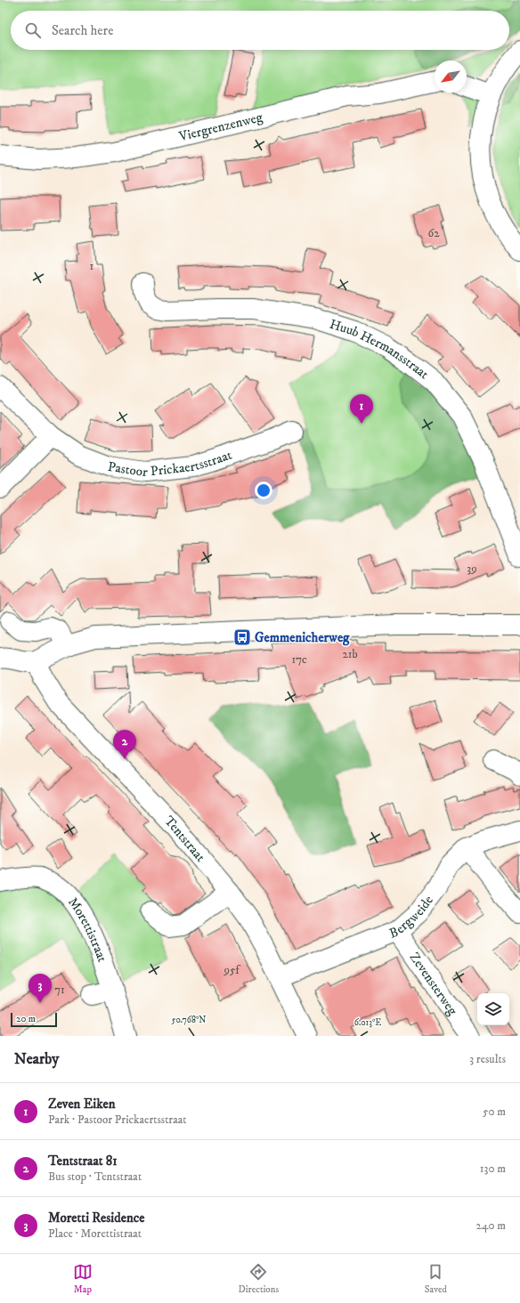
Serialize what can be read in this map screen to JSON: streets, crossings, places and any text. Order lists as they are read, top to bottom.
{
  "streets": {
    "street": [
      "Viergrenzenweg",
      "Huub Hermansstraat",
      "Pastoor Prickaertsstraat",
      "Tentstraat",
      "Bergweide",
      "Morettistraat",
      "Zevensterweg"
    ]
  },
  "crossings": [
    ["Tentstraat", "Bergweide"],
    ["Bergweide", "Zevensterweg"]
  ],
  "places": {
    "bus stop": ["Gemmenicherweg"]
  },
  "house_numbers": [
    "62",
    "1",
    "39",
    "21b",
    "17c",
    "95f",
    "71"
  ],
  "scale_bar": "20 m",
  "north": "bottom left",
  "page": {
    "search": "Search here",
    "pins": ["1", "2", "3"],
    "scale": "20 m",
    "heading": ["Nearby", "3 results"],
    "list": [
      {
        "mark": "1",
        "name": "Zeven Eiken",
        "note": "Park · Pastoor Prickaertsstraat",
        "value": "50 m"
      },
      {
        "mark": "2",
        "name": "Tentstraat 81",
        "note": "Bus stop · Tentstraat",
        "value": "130 m"
      },
      {
        "mark": "3",
        "name": "Moretti Residence",
        "note": "Place · Morettistraat",
        "value": "240 m"
      }
    ],
    "nav": ["Map", "Directions", "Saved"]
  },
  "coordinates": ["50.768°N", "6.013°E"]
}
